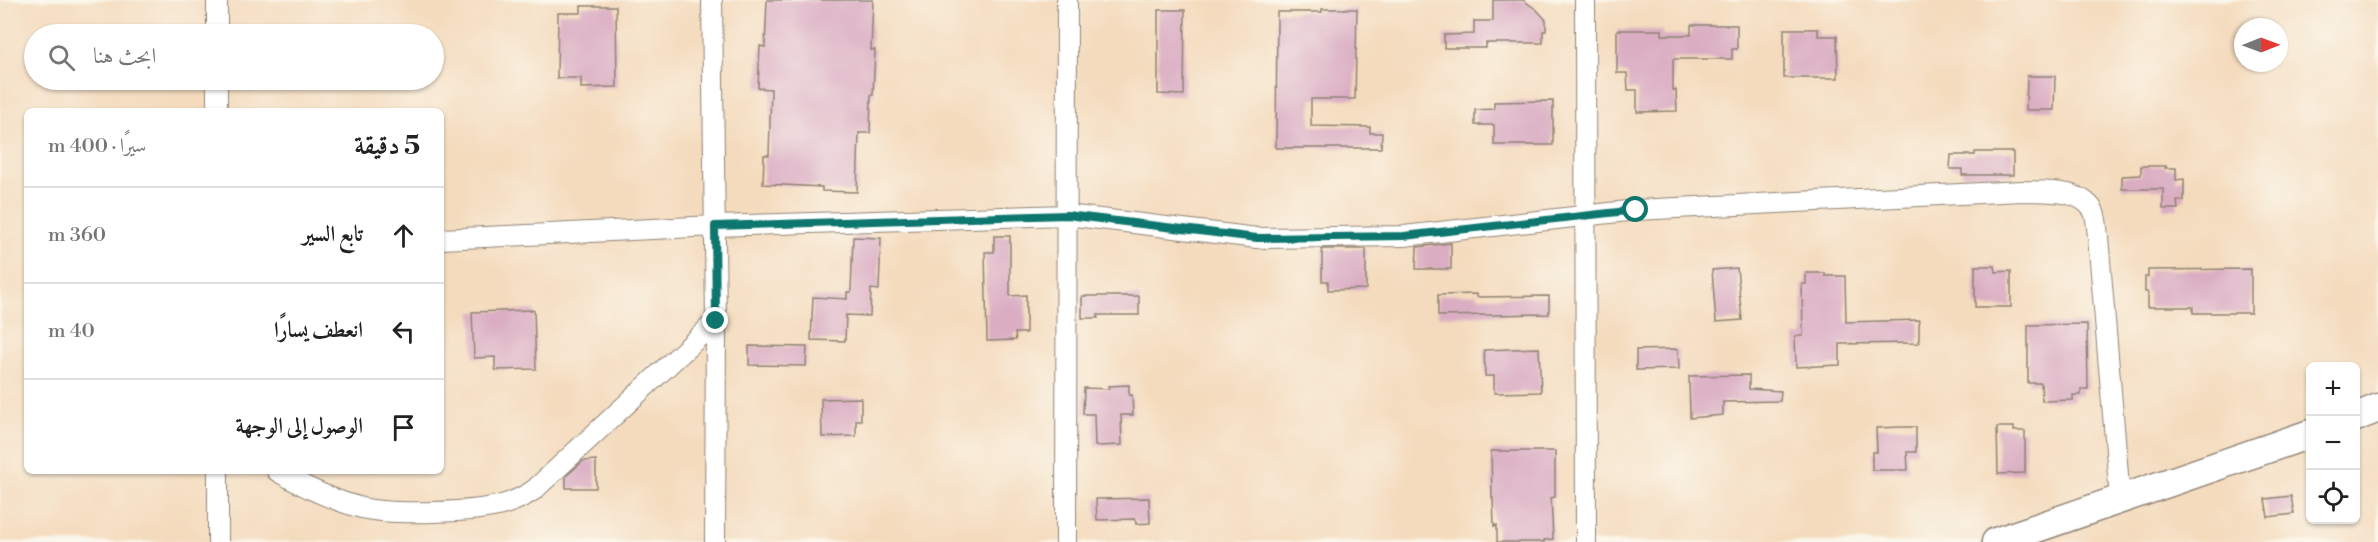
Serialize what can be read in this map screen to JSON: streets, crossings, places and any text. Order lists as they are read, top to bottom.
{
  "north": "right",
  "page": {
    "search": "ابحث هنا",
    "heading": ["5 دقيقة", "سيرًا · 400 m"],
    "list": [
      ["تابع السير", "360 m"],
      ["انعطف يسارًا", "40 m"],
      "الوصول إلى الوجهة"
    ],
    "map_buttons": ["+", "−"]
  }
}
